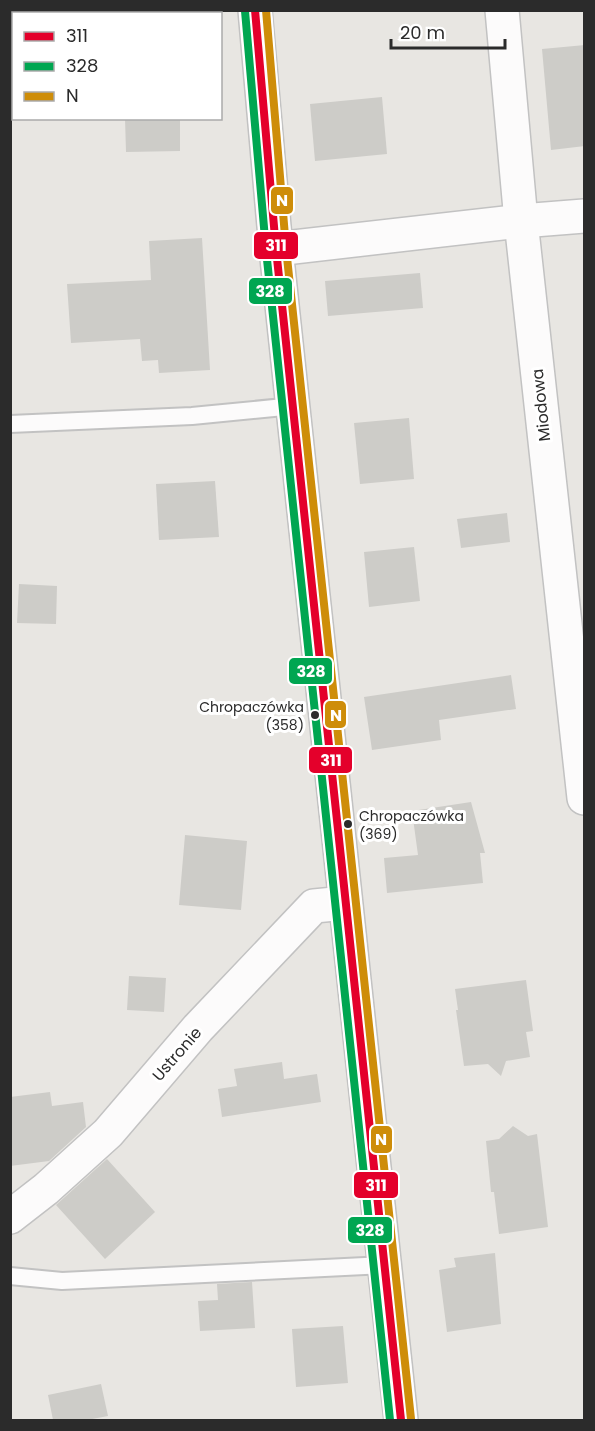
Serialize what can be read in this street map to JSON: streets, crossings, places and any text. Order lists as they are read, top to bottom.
{
  "streets": {
    "street": ["Miodowa", "Ustronie"]
  },
  "places": ["Chropaczówka (358)", "Chropaczówka (369)"],
  "lines": ["transit line 311", "transit line N", "transit line 328"],
  "legend": ["311", "328", "N"],
  "scale_bar": "20 m"
}
